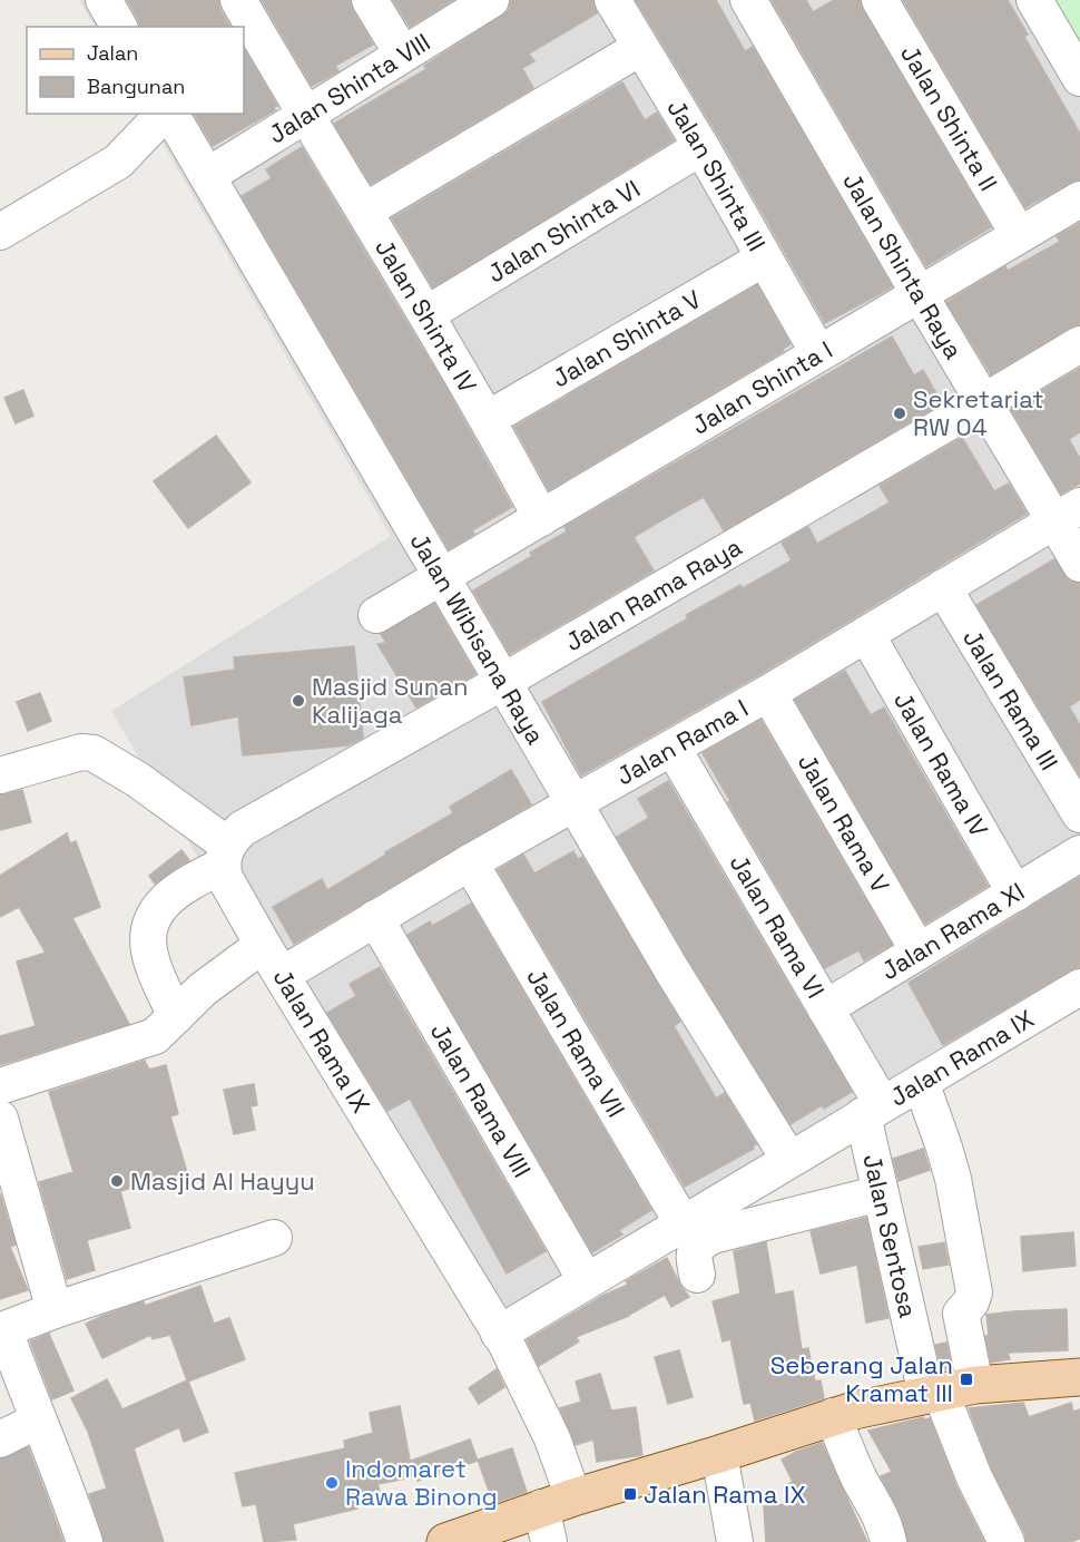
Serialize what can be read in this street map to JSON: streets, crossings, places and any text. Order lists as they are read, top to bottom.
{
  "streets": {
    "street": [
      "Jalan Shinta VIII",
      "Jalan Shinta II",
      "Jalan Shinta III",
      "Jalan Shinta VI",
      "Jalan Shinta Raya",
      "Jalan Shinta IV",
      "Jalan Shinta V",
      "Jalan Shinta I",
      "Jalan Rama Raya",
      "Jalan Wibisana Raya",
      "Jalan Rama III",
      "Jalan Rama I",
      "Jalan Rama IV",
      "Jalan Rama V",
      "Jalan Rama VI",
      "Jalan Rama XI",
      "Jalan Rama IX",
      "Jalan Rama VII",
      "Jalan Rama VIII",
      "Jalan Sentosa"
    ]
  },
  "crossings": [
    ["Jalan Shinta VIII", "Jalan Shinta IV"],
    ["Jalan Shinta VIII", "Jalan Wibisana Raya"],
    ["Jalan Shinta II", "Jalan Shinta I"],
    ["Jalan Shinta III", "Jalan Shinta VI"],
    ["Jalan Shinta III", "Jalan Shinta V"],
    ["Jalan Shinta III", "Jalan Shinta I"],
    ["Jalan Shinta VI", "Jalan Shinta IV"],
    ["Jalan Shinta Raya", "Jalan Shinta I"],
    ["Jalan Shinta Raya", "Jalan Rama Raya"],
    ["Jalan Shinta Raya", "Jalan Rama I"],
    ["Jalan Shinta IV", "Jalan Shinta V"],
    ["Jalan Shinta IV", "Jalan Shinta I"],
    ["Jalan Shinta I", "Jalan Wibisana Raya"],
    ["Jalan Rama Raya", "Jalan Wibisana Raya"],
    ["Jalan Rama Raya", "Jalan Rama IX"],
    ["Jalan Wibisana Raya", "Jalan Rama I"],
    ["Jalan Wibisana Raya", "Jalan Rama IX"],
    ["Jalan Rama III", "Jalan Rama I"],
    ["Jalan Rama I", "Jalan Rama IV"],
    ["Jalan Rama I", "Jalan Rama V"],
    ["Jalan Rama I", "Jalan Rama VI"],
    ["Jalan Rama I", "Jalan Rama IX"],
    ["Jalan Rama I", "Jalan Rama VII"],
    ["Jalan Rama I", "Jalan Rama VIII"],
    ["Jalan Rama IV", "Jalan Rama XI"],
    ["Jalan Rama V", "Jalan Rama XI"],
    ["Jalan Rama VI", "Jalan Rama XI"],
    ["Jalan Rama VI", "Jalan Rama IX"],
    ["Jalan Rama VI", "Jalan Sentosa"],
    ["Jalan Rama IX", "Jalan Rama VII"],
    ["Jalan Rama IX", "Jalan Rama VIII"],
    ["Jalan Rama IX", "Jalan Sentosa"]
  ],
  "places": {
    "other": [
      "Sekretariat RW 04",
      "Masjid Sunan Kalijaga",
      "Masjid Al Hayyu",
      "Indomaret Rawa Binong"
    ],
    "transit": ["Seberang Jalan Kramat III", "Jalan Rama IX"]
  },
  "legend": ["Jalan", "Bangunan"]
}
